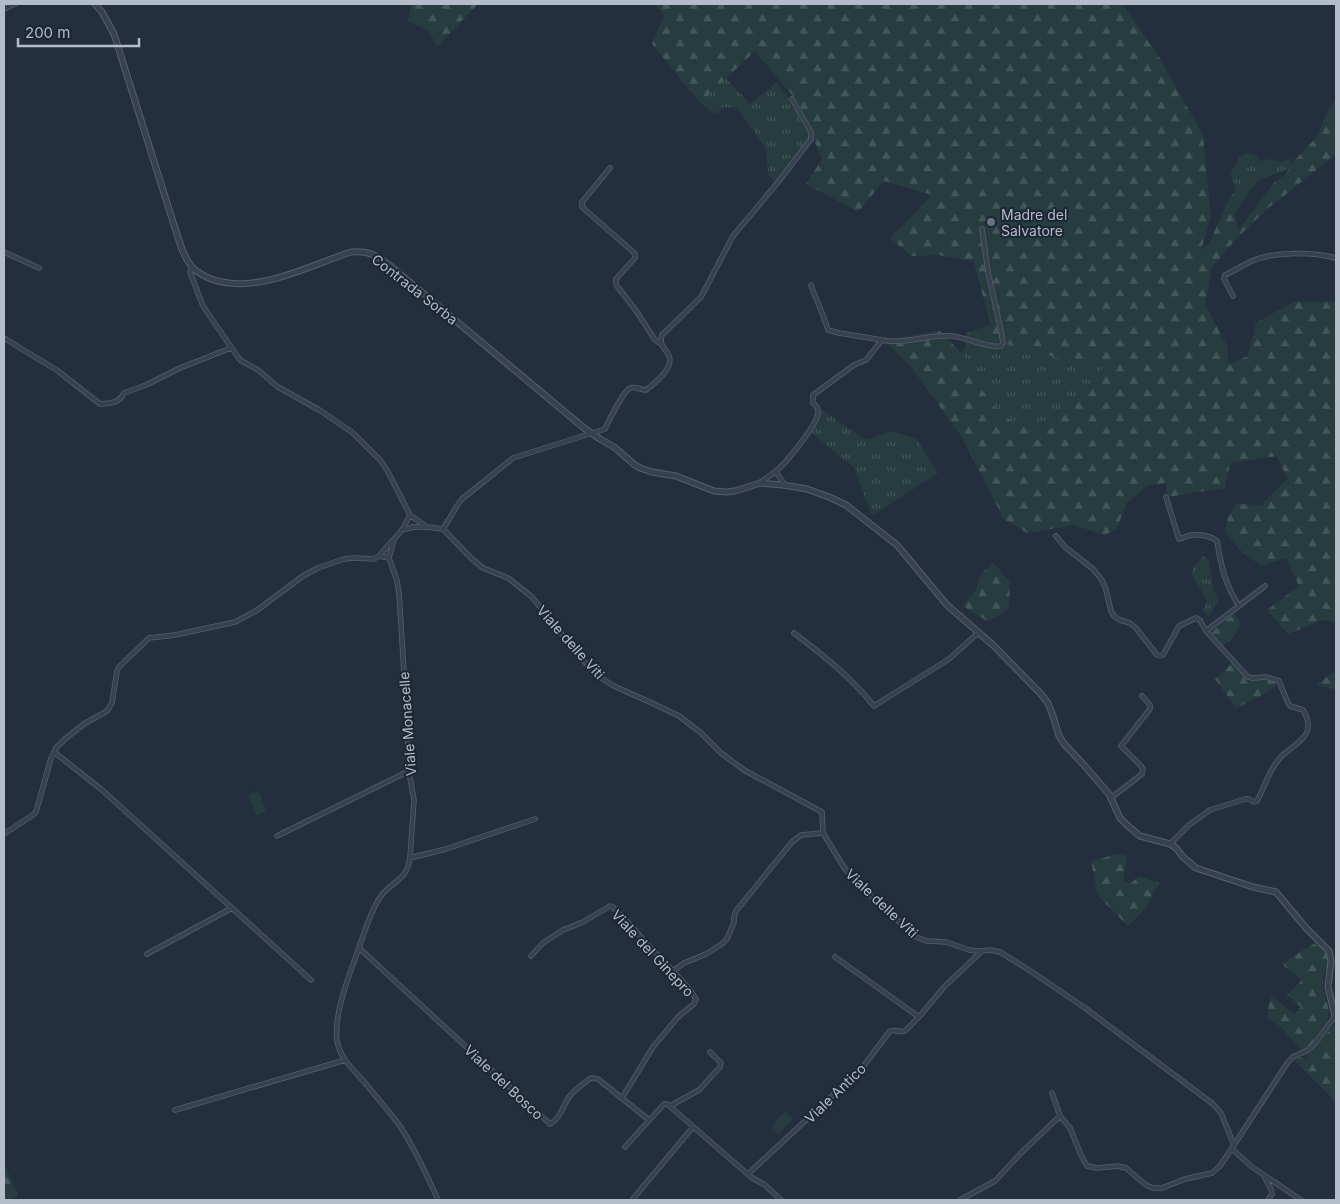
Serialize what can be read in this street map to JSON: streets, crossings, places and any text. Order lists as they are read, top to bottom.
{
  "streets": {
    "street": [
      "Contrada Sorba",
      "Viale delle Viti",
      "Viale Monacelle",
      "Viale del Ginepro",
      "Viale del Bosco",
      "Viale Antico"
    ]
  },
  "crossings": [
    ["Viale delle Viti", "Viale Antico"],
    ["Viale Monacelle", "Viale del Bosco"],
    ["Viale del Ginepro", "Viale del Bosco"]
  ],
  "places": ["Madre del Salvatore"],
  "scale_bar": "200 m"
}
